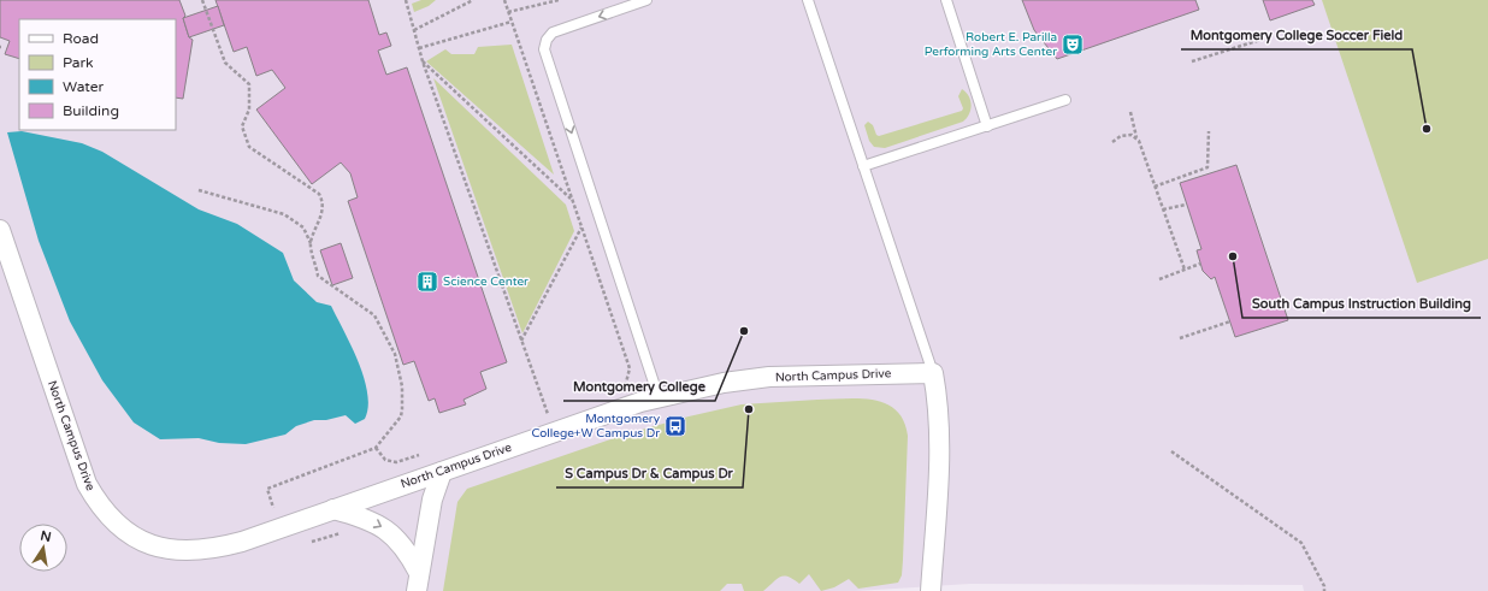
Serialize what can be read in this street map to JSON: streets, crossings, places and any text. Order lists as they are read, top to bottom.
{
  "streets": {
    "street": ["North Campus Drive"]
  },
  "places": {
    "theatre": ["Robert E. Parilla Performing Arts Center"],
    "other": [
      "Montgomery College Soccer Field",
      "South Campus Instruction Building",
      "Montgomery College",
      "S Campus Dr & Campus Dr"
    ],
    "building": ["Science Center"],
    "bus stop": ["Montgomery College+W Campus Dr"]
  },
  "legend": [
    "Road",
    "Park",
    "Water",
    "Building"
  ],
  "north": "top"
}
